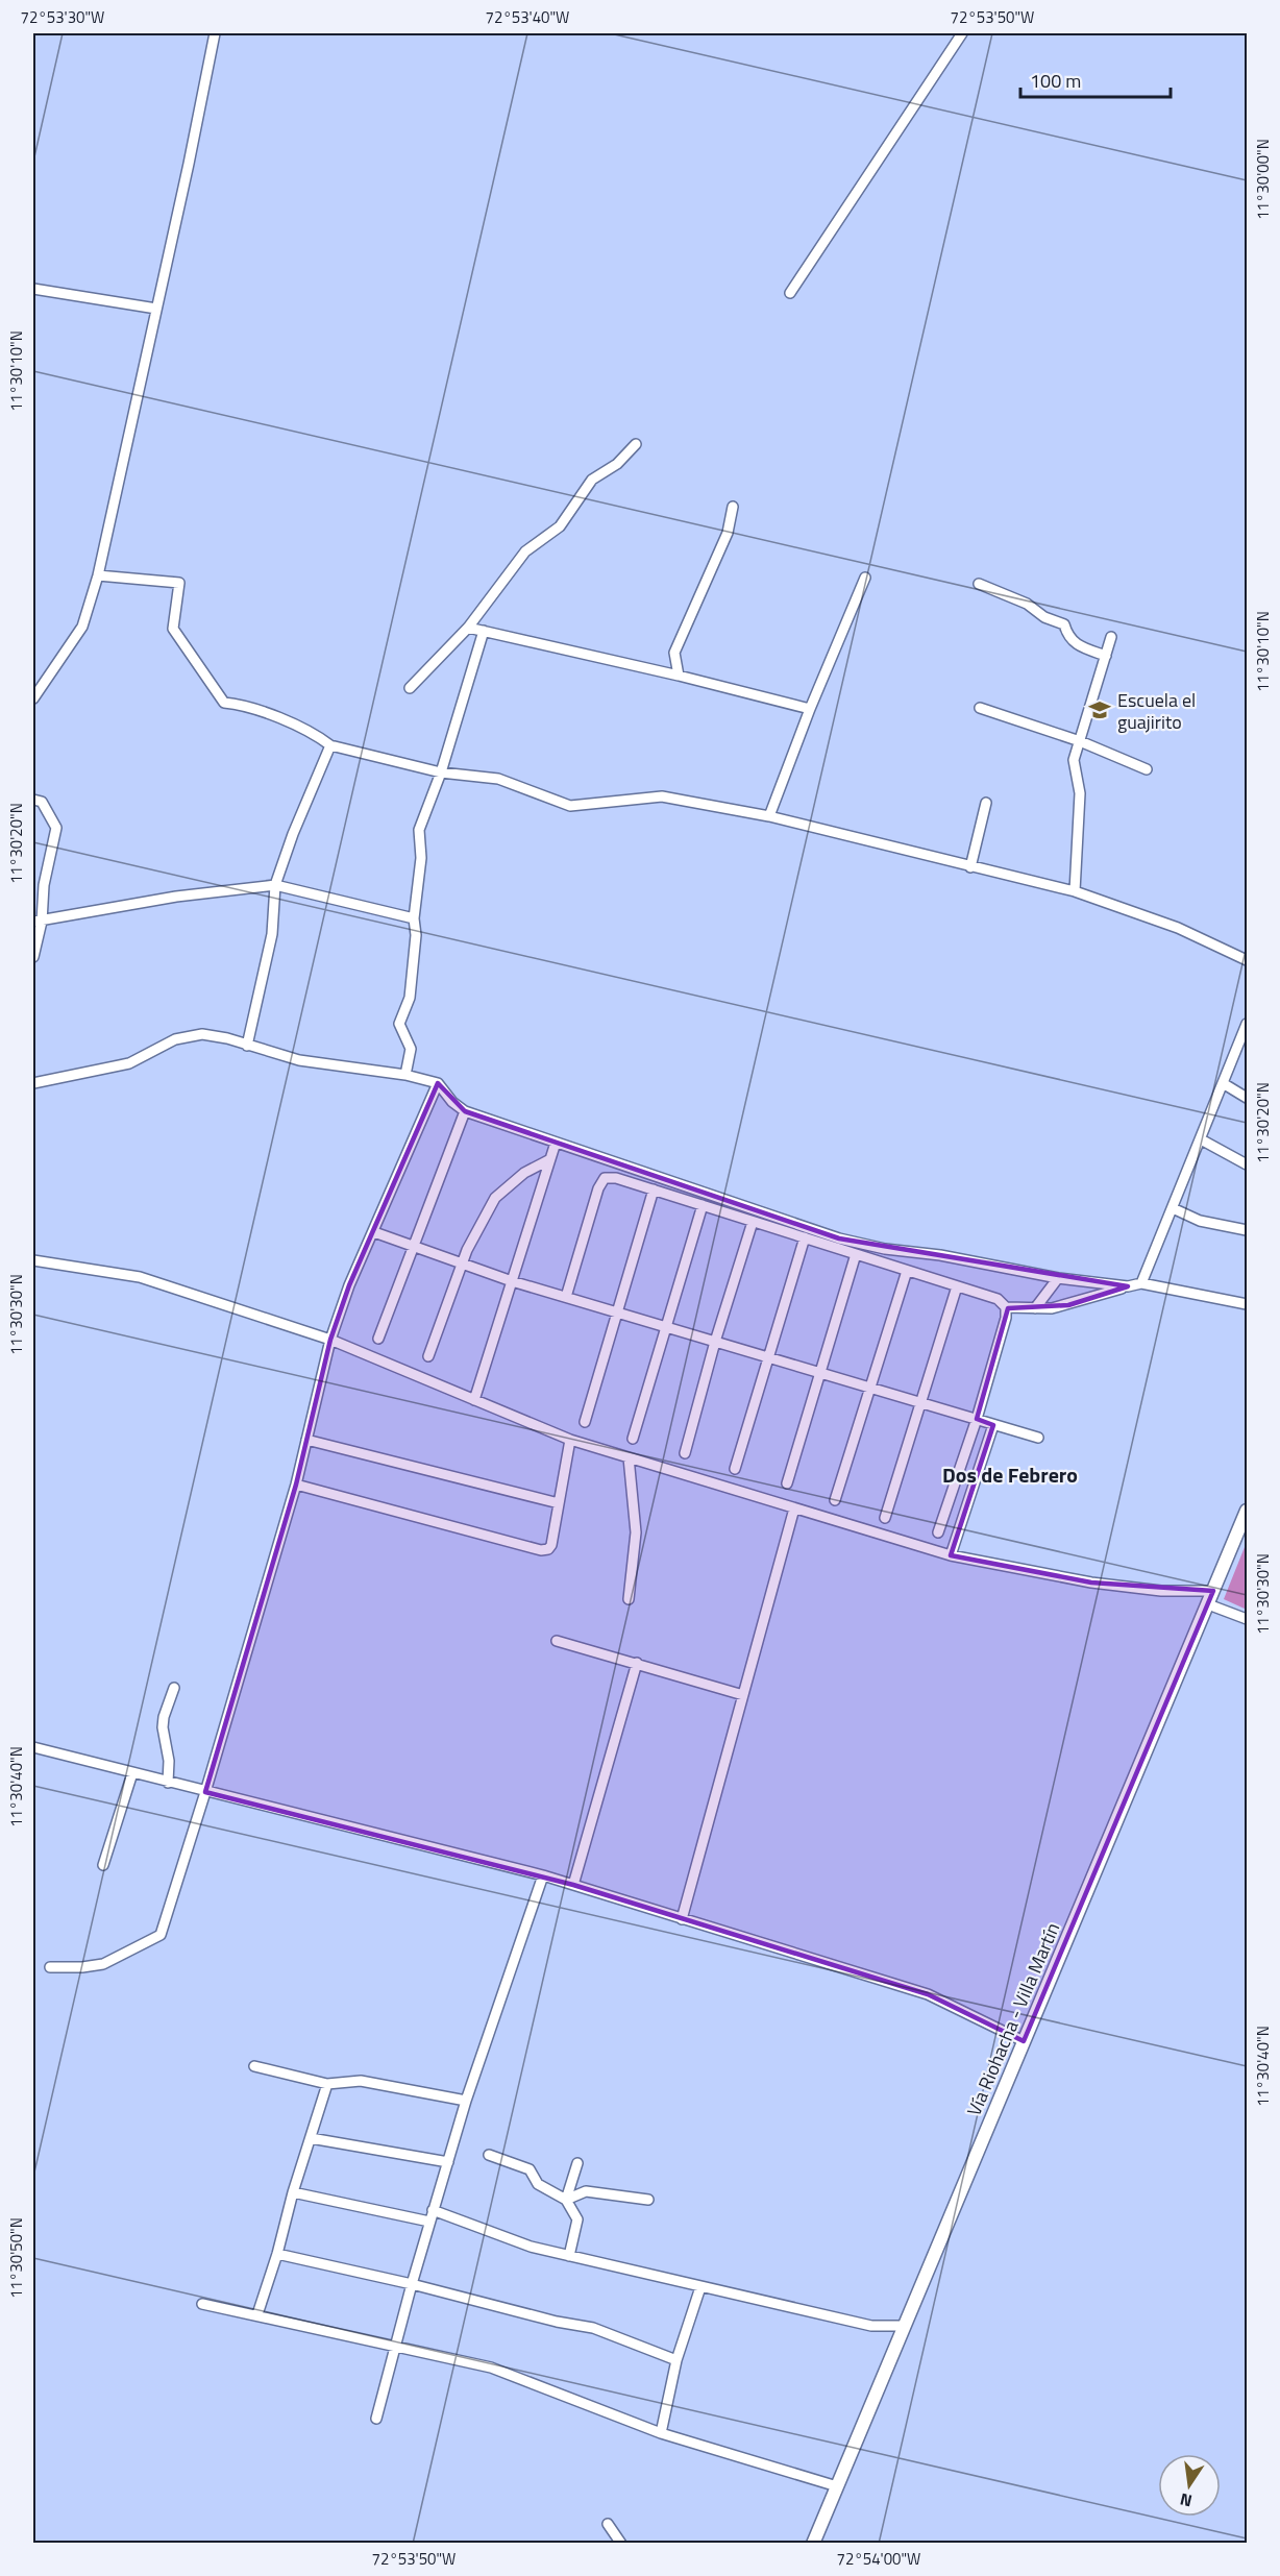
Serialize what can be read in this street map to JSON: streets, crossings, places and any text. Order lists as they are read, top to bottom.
{
  "streets": {
    "main road": ["Vía Riohacha - Villa Martín"]
  },
  "districts": ["Dos de Febrero"],
  "places": {
    "school or university": ["Escuela el guajirito"]
  },
  "scale_bar": "100 m",
  "north": "bottom",
  "coordinates": [
    "72°53'30\"W",
    "72°53'40\"W",
    "72°53'50\"W",
    "11°30'00\"N",
    "11°30'10\"N",
    "11°30'20\"N",
    "11°30'30\"N",
    "11°30'40\"N",
    "11°30'50\"N",
    "72°54'00\"W"
  ]
}
